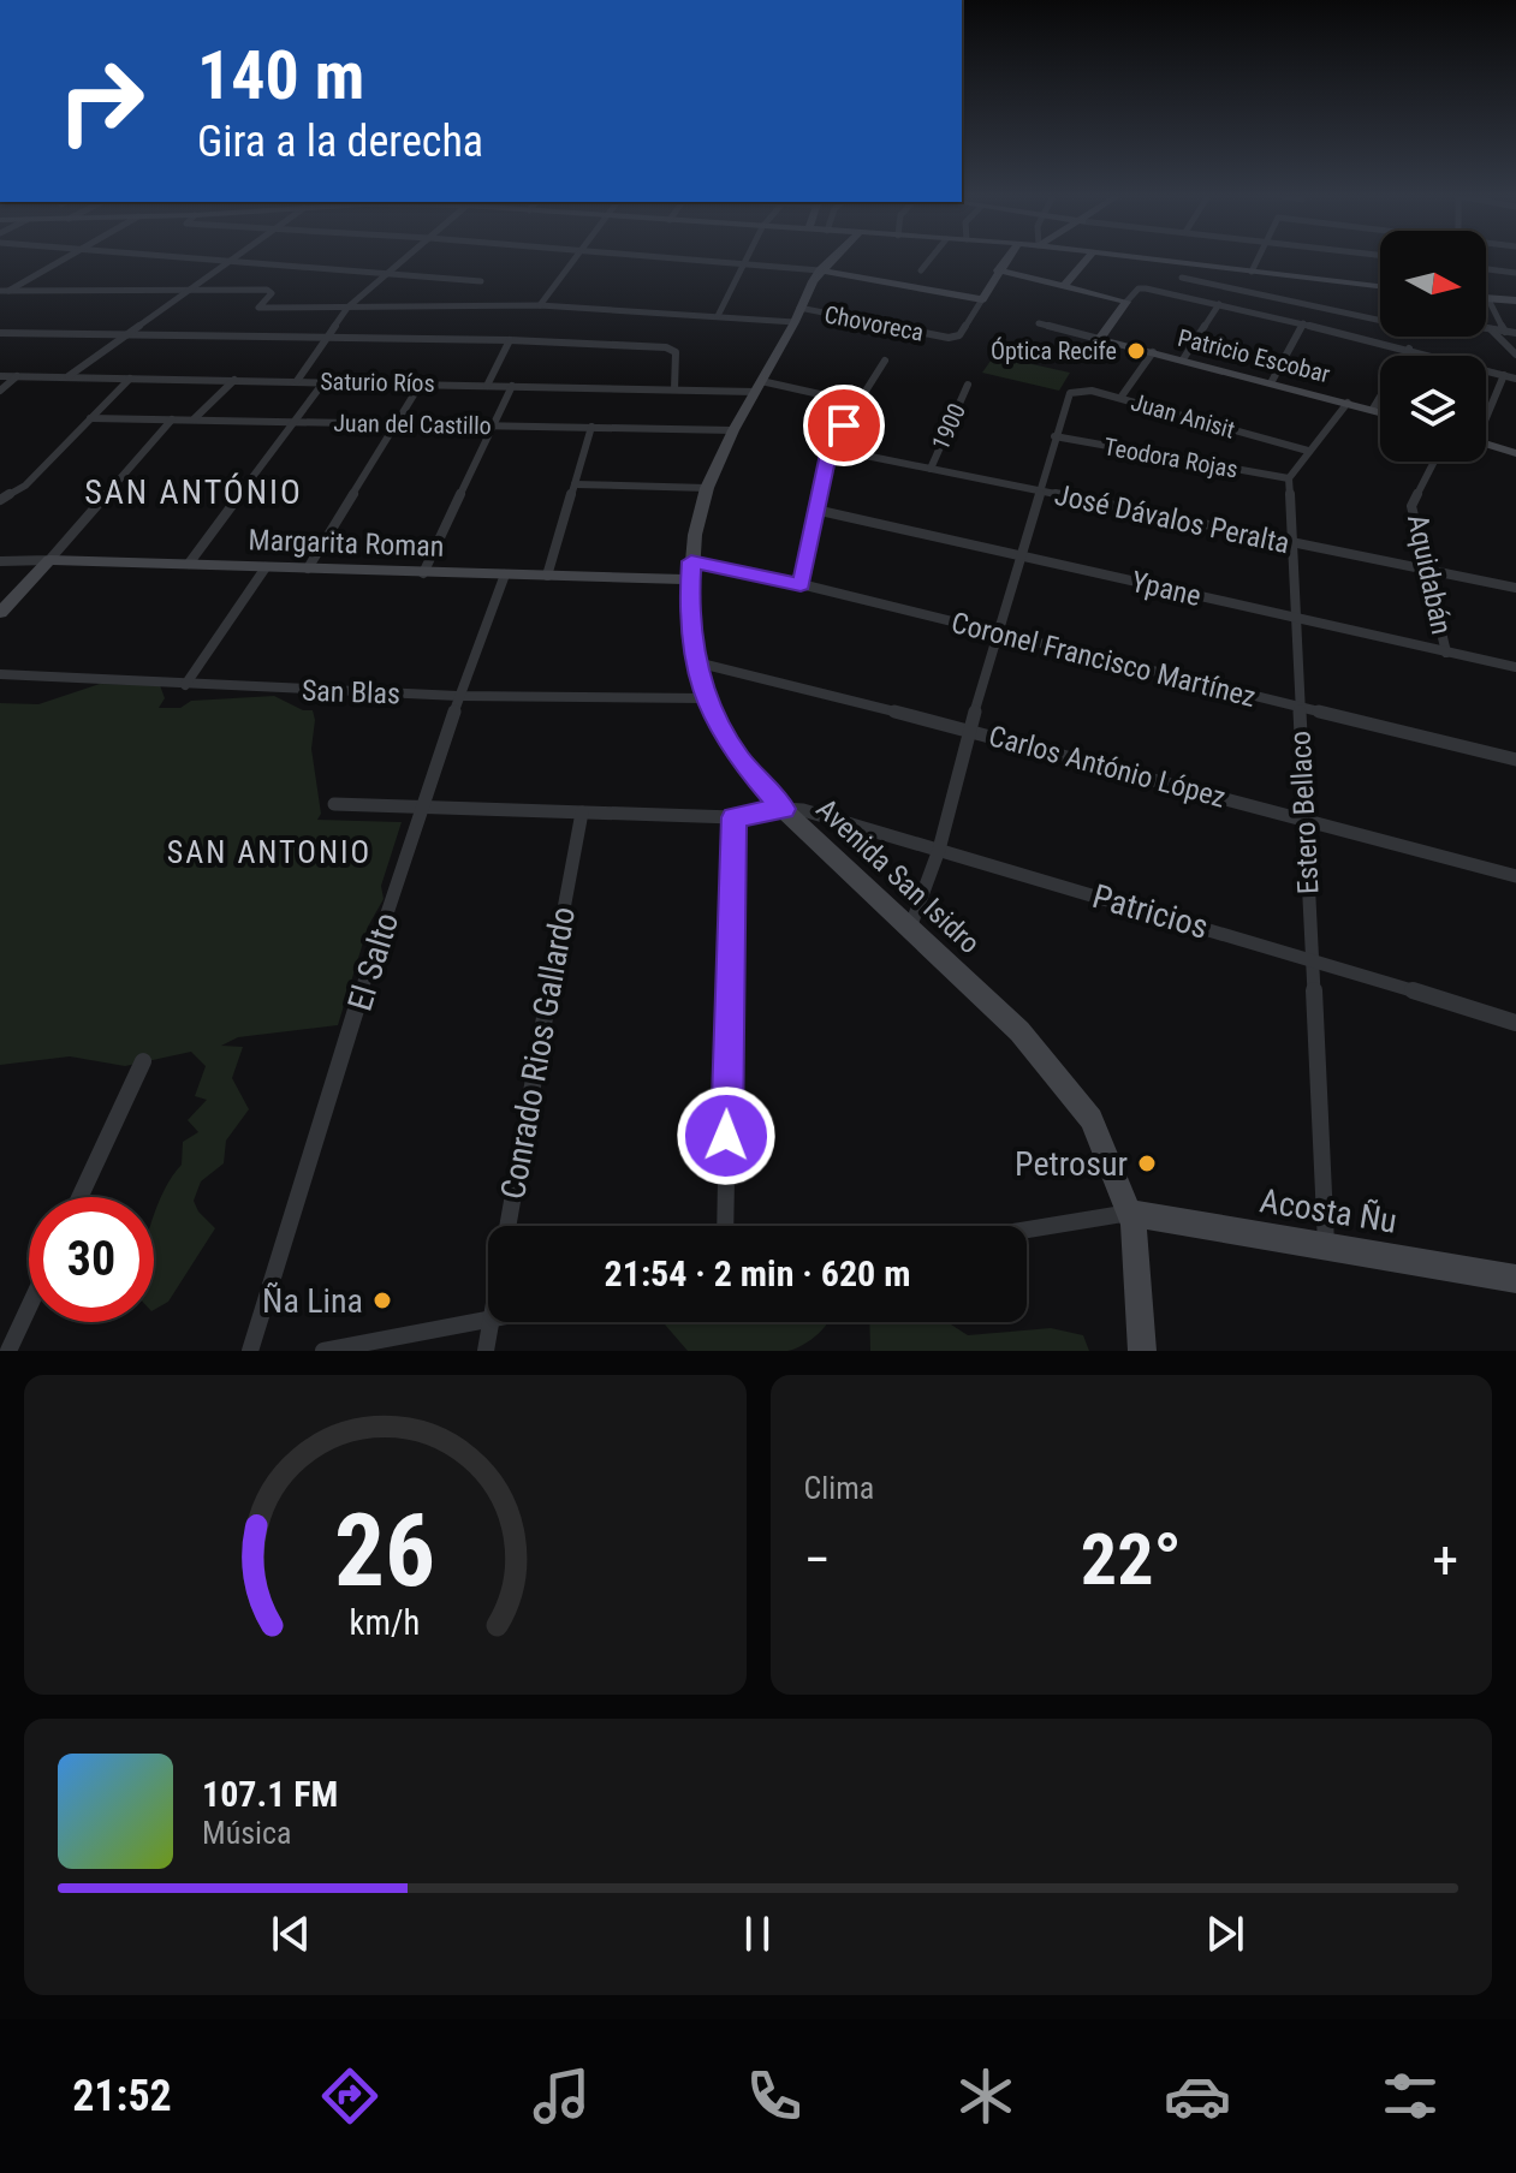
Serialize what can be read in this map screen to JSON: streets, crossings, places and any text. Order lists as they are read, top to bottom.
{
  "streets": {
    "main road": [
      "Patricio Escobar",
      "Margarita Roman",
      "Avenida San Isidro",
      "Acosta Ñu"
    ],
    "street": [
      "Chovoreca",
      "Saturio Ríos",
      "Juan Anisit",
      "Juan del Castillo",
      "1900",
      "Teodora Rojas",
      "José Dávalos Peralta",
      "Aquidabán",
      "Ypane",
      "Coronel Francisco Martínez",
      "San Blas",
      "Carlos António López",
      "Estero Bellaco",
      "Patricios",
      "El Salto",
      "Conrado Rios Gallardo"
    ]
  },
  "crossings": [
    ["Chovoreca", "Avenida San Isidro"],
    ["Saturio Ríos", "Avenida San Isidro"],
    ["Juan Anisit", "Teodora Rojas"],
    ["Juan del Castillo", "Avenida San Isidro"],
    ["1900", "José Dávalos Peralta"],
    ["Teodora Rojas", "Estero Bellaco"],
    ["José Dávalos Peralta", "Aquidabán"],
    ["José Dávalos Peralta", "Estero Bellaco"],
    ["Margarita Roman", "Avenida San Isidro"],
    ["Margarita Roman", "El Salto"],
    ["Aquidabán", "Ypane"],
    ["Ypane", "Estero Bellaco"],
    ["Coronel Francisco Martínez", "Estero Bellaco"],
    ["Coronel Francisco Martínez", "Avenida San Isidro"],
    ["San Blas", "Avenida San Isidro"],
    ["San Blas", "El Salto"],
    ["Carlos António López", "Estero Bellaco"],
    ["Carlos António López", "Avenida San Isidro"],
    ["Estero Bellaco", "Patricios"],
    ["Estero Bellaco", "Acosta Ñu"],
    ["Avenida San Isidro", "Patricios"],
    ["Avenida San Isidro", "Acosta Ñu"]
  ],
  "districts": ["SAN ANTÓNIO", "SAN ANTONIO"],
  "places": ["Óptica Recife", "Petrosur", "Ña Lina"],
  "north": "right",
  "page": {
    "turn": ["140 m", "Gira a la derecha"],
    "limit": "30",
    "trip": "21:54 · 2 min · 620 m",
    "tile": "Clima",
    "heat": ["−", "22°", "+"],
    "song": ["107.1 FM", "Música"],
    "tabs": "21:52",
    "gauge": ["26", "km/h"]
  }
}
